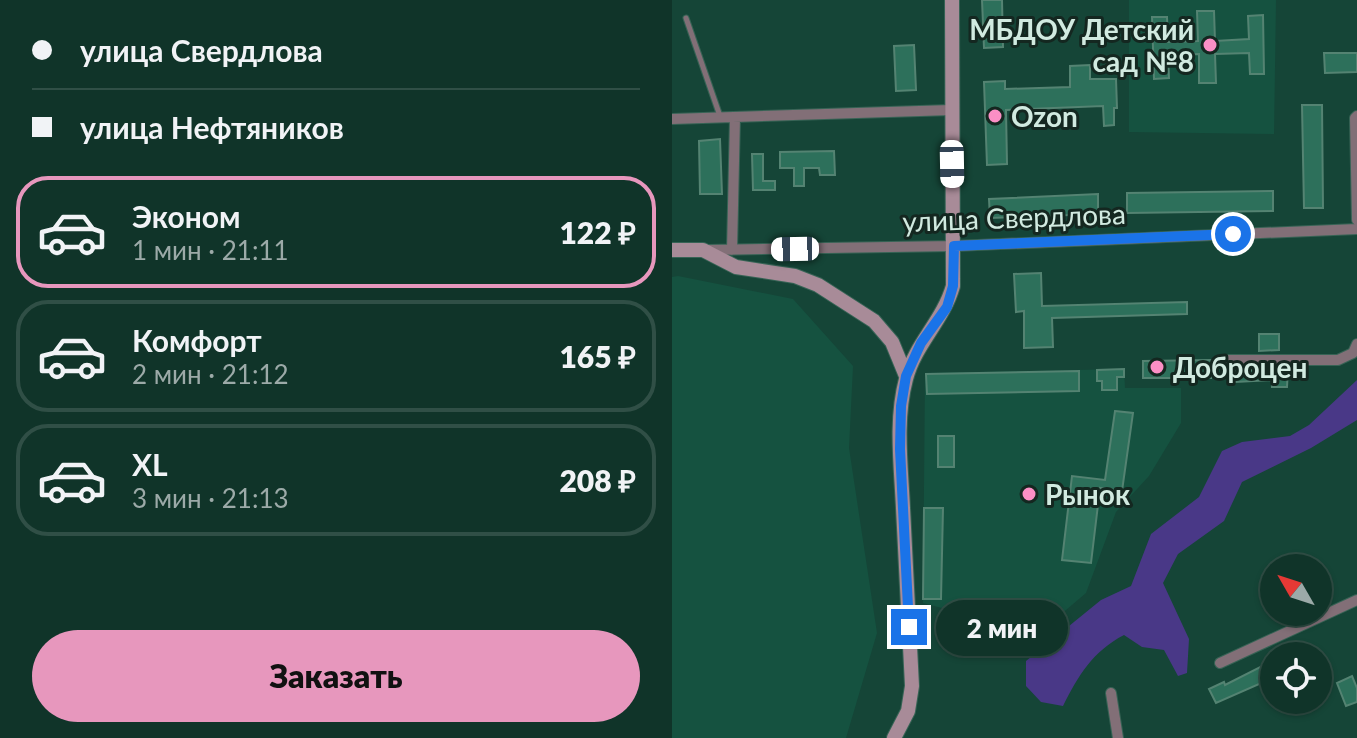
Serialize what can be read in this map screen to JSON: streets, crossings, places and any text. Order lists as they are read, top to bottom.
{
  "streets": {
    "street": ["улица Свердлова"]
  },
  "places": [
    "МБДОУ Детский сад №8",
    "Ozon",
    "Доброцен",
    "Рынок"
  ],
  "north": "top left",
  "page": {
    "banner": ["улица Свердлова", "улица Нефтяников"],
    "list": [
      {
        "name": "Эконом",
        "note": "1 мин · 21:11",
        "value": "122 ₽"
      },
      {
        "name": "Комфорт",
        "note": "2 мин · 21:12",
        "value": "165 ₽"
      },
      {
        "name": "XL",
        "note": "3 мин · 21:13",
        "value": "208 ₽"
      }
    ],
    "bubble": "2 мин",
    "buttons": "Заказать"
  }
}
